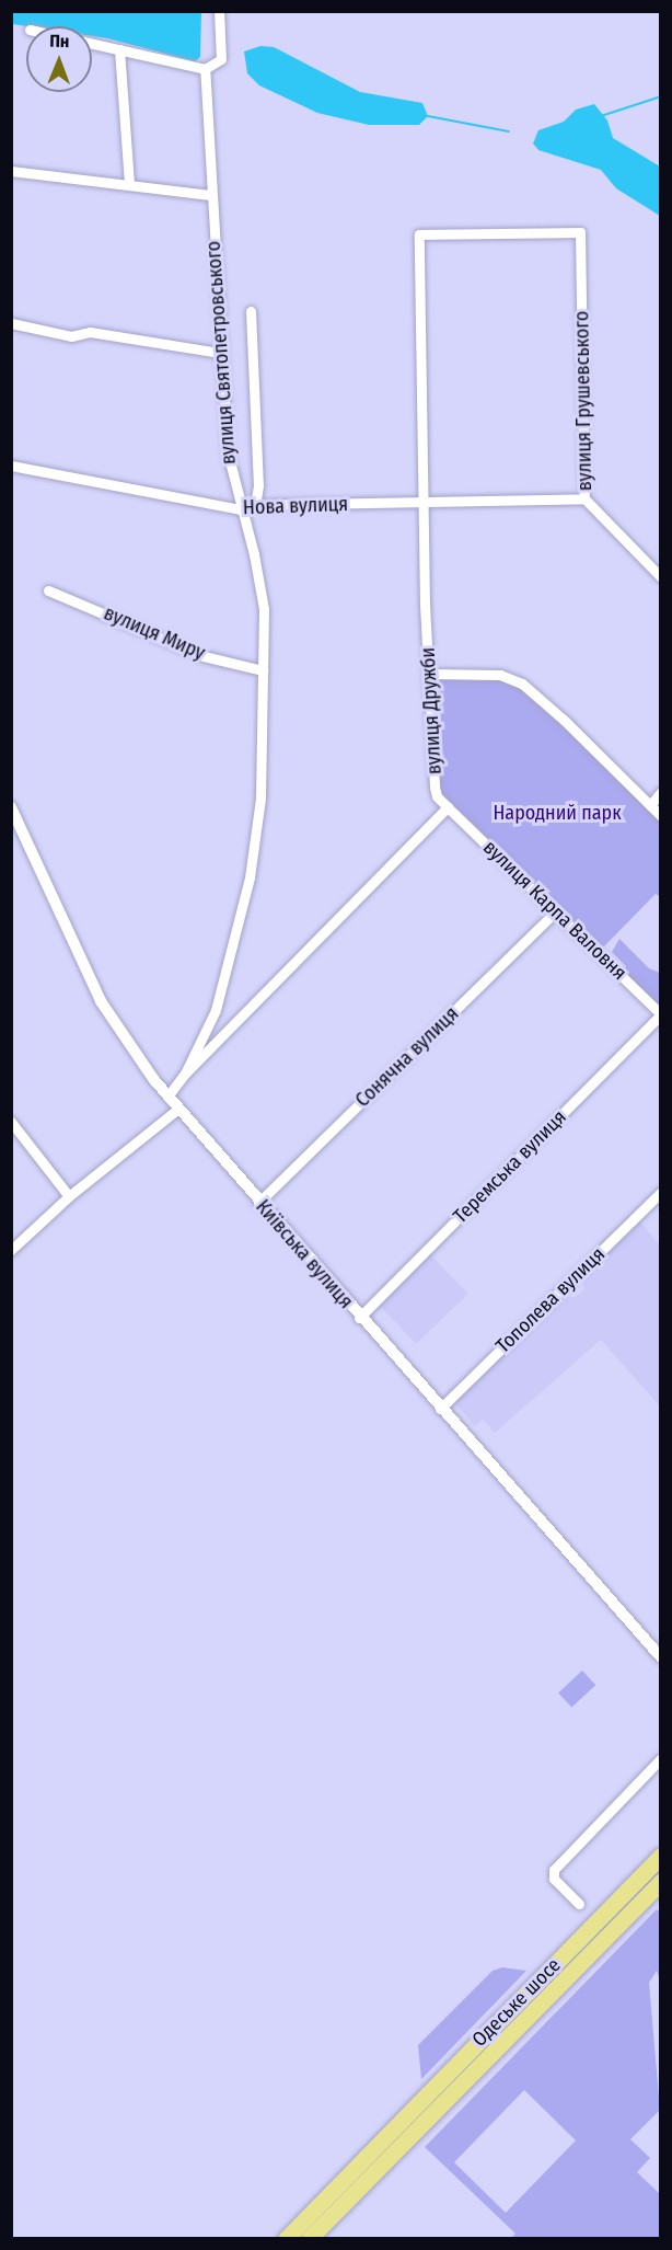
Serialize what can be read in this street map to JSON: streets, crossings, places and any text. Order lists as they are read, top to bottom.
{
  "streets": {
    "highway": ["Одеське шосе"],
    "street": [
      "вулиця Святопетровського",
      "вулиця Грушевського",
      "Нова вулиця",
      "вулиця Миру",
      "вулиця Дружби",
      "вулиця Карпа Валовня",
      "Сонячна вулиця",
      "Теремська вулиця",
      "Київська вулиця",
      "Тополева вулиця"
    ]
  },
  "crossings": [
    ["вулиця Святопетровського", "Нова вулиця"],
    ["вулиця Святопетровського", "вулиця Миру"],
    ["вулиця Грушевського", "Нова вулиця"],
    ["вулиця Грушевського", "вулиця Дружби"],
    ["Нова вулиця", "вулиця Дружби"],
    ["вулиця Дружби", "вулиця Карпа Валовня"],
    ["вулиця Карпа Валовня", "Сонячна вулиця"],
    ["вулиця Карпа Валовня", "Теремська вулиця"],
    ["Сонячна вулиця", "Київська вулиця"],
    ["Теремська вулиця", "Київська вулиця"],
    ["Київська вулиця", "Тополева вулиця"]
  ],
  "parks": ["Народний парк"],
  "north": "top"
}
